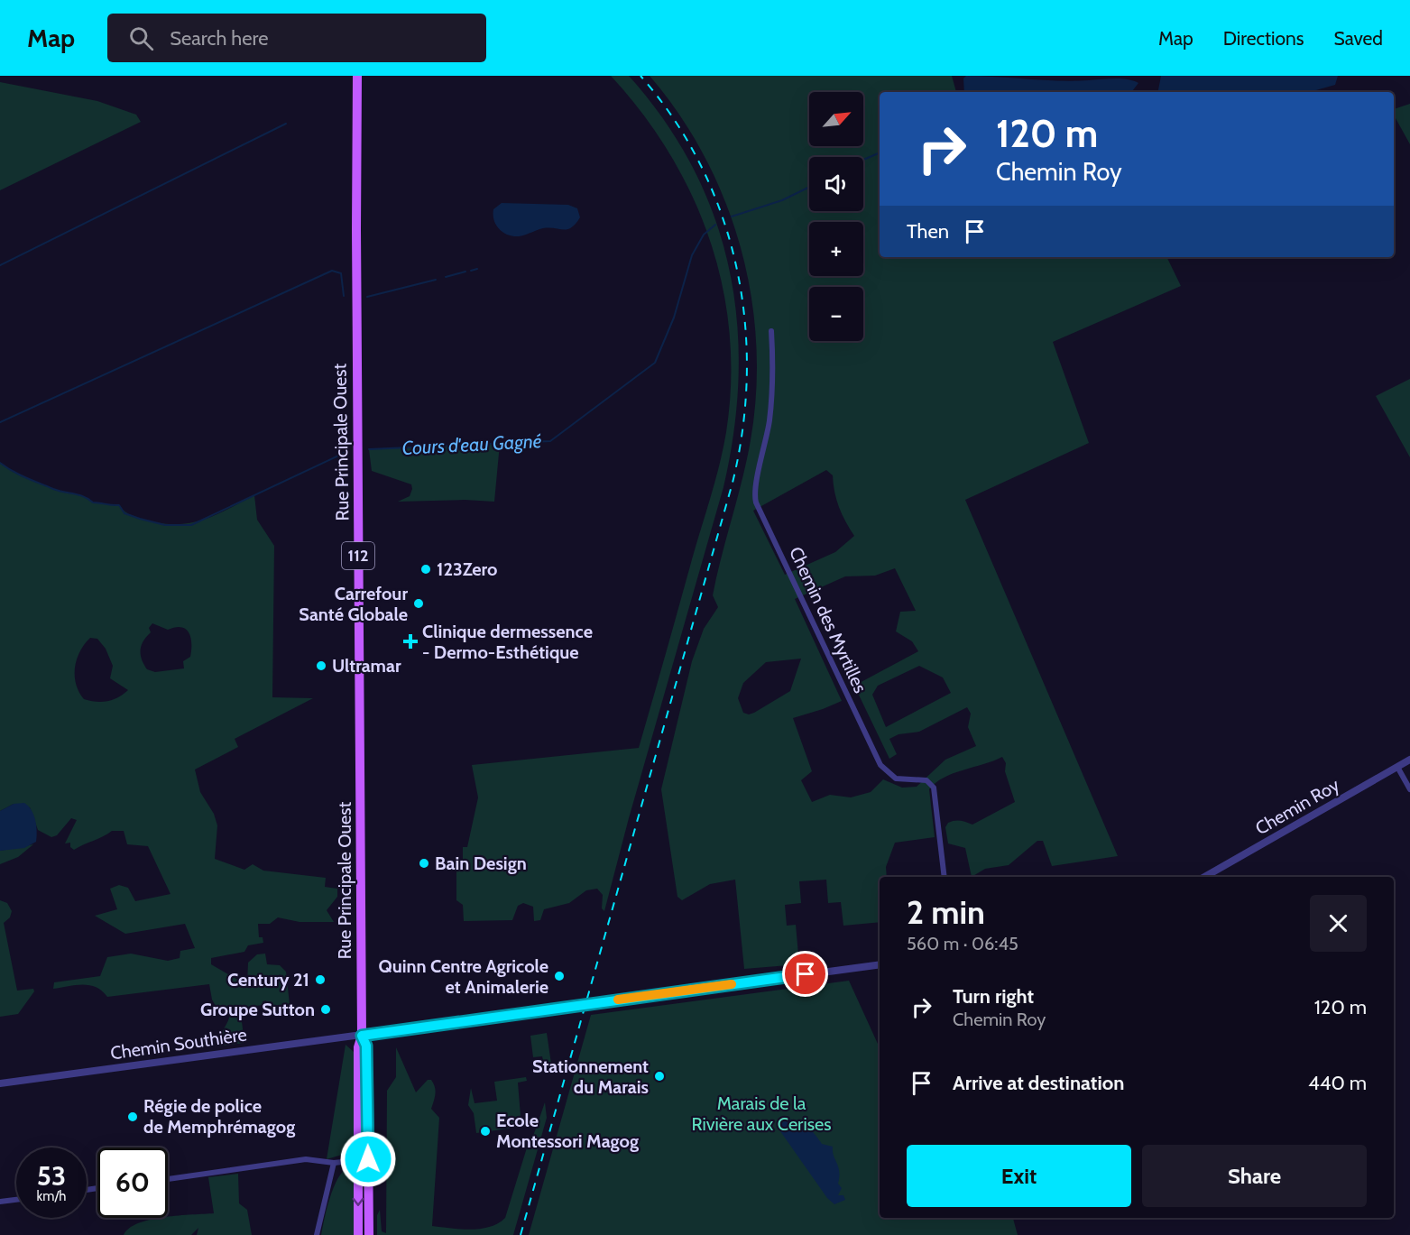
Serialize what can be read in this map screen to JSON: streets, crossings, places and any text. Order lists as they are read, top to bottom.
{
  "streets": {
    "main road": ["Rue Principale Ouest", "112"],
    "street": ["Chemin des Myrtilles", "Chemin Roy", "Chemin Southière"]
  },
  "crossings": [
    ["Rue Principale Ouest", "Chemin Southière"]
  ],
  "water": ["Cours d'eau Gagné"],
  "parks": ["Marais de la Rivière aux Cerises"],
  "places": {
    "other": [
      "123Zero",
      "Carrefour Santé Globale",
      "Ultramar",
      "Bain Design",
      "Quinn Centre Agricole et Animalerie",
      "Century 21",
      "Groupe Sutton",
      "Stationnement du Marais",
      "Régie de police de Memphrémagog",
      "Ecole Montessori Magog"
    ],
    "health": ["Clinique dermessence - Dermo-Esthétique"]
  },
  "north": "top right",
  "page": {
    "header": "Map",
    "search": "Search here",
    "nav": ["Map", "Directions", "Saved"],
    "map_buttons": ["+", "−"],
    "turn": ["120 m", "Chemin Roy"],
    "then": "Then",
    "heading": ["2 min", "560 m · 06:45"],
    "list": [
      {
        "name": "Turn right",
        "note": "Chemin Roy",
        "value": "120 m"
      },
      {
        "name": "Arrive at destination",
        "value": "440 m"
      }
    ],
    "buttons": ["Exit", "Share"],
    "speed": "53 km/h",
    "limit": "60"
  }
}
